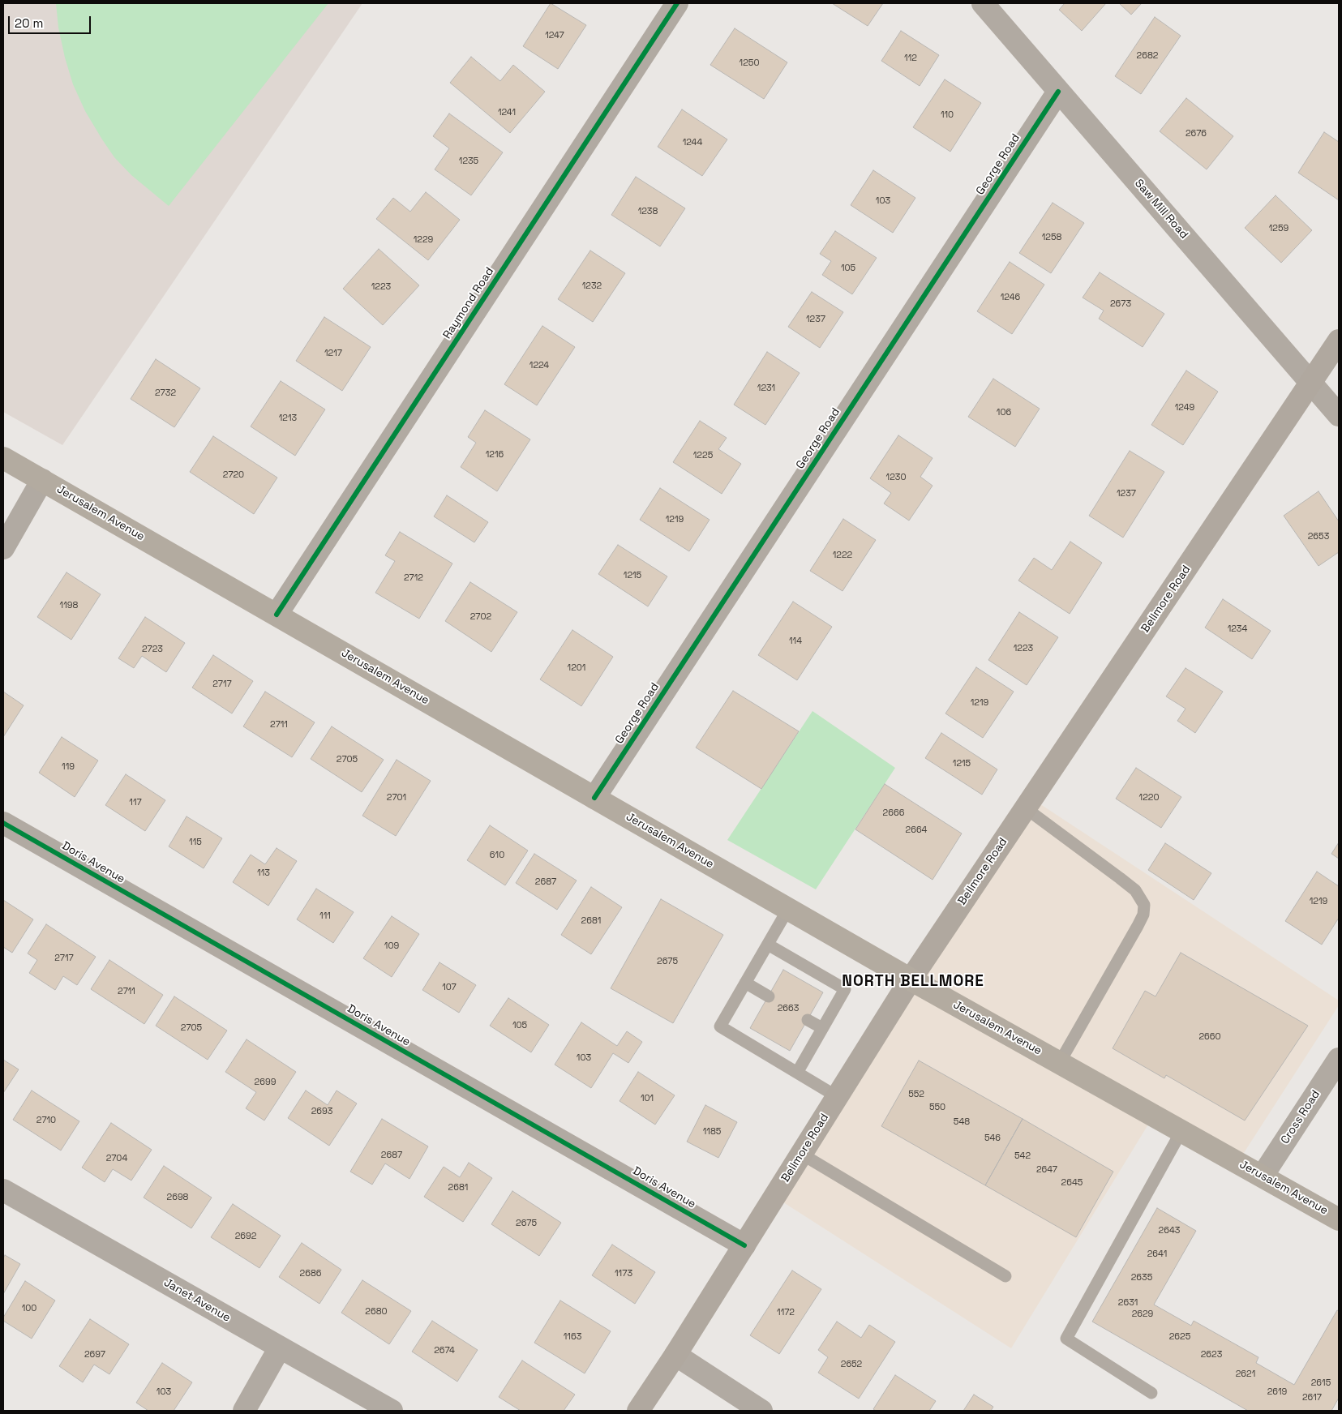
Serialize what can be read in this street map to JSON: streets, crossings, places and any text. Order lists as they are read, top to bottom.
{
  "streets": {
    "main road": ["Jerusalem Avenue", "Bellmore Road"],
    "street": [
      "George Road",
      "Saw Mill Road",
      "Raymond Road",
      "Doris Avenue",
      "Cross Road",
      "Janet Avenue"
    ]
  },
  "crossings": [
    ["George Road", "Saw Mill Road"],
    ["George Road", "Jerusalem Avenue"],
    ["Saw Mill Road", "Bellmore Road"],
    ["Raymond Road", "Jerusalem Avenue"],
    ["Jerusalem Avenue", "Bellmore Road"],
    ["Jerusalem Avenue", "Cross Road"],
    ["Bellmore Road", "Doris Avenue"]
  ],
  "districts": ["NORTH BELLMORE"],
  "house_numbers": [
    "1247",
    "2682",
    "112",
    "1250",
    "1241",
    "110",
    "2676",
    "1244",
    "1235",
    "103",
    "1238",
    "1259",
    "1258",
    "1229",
    "105",
    "1232",
    "1223",
    "1246",
    "2673",
    "1237",
    "1217",
    "1224",
    "1231",
    "2732",
    "1249",
    "106",
    "1213",
    "1216",
    "1225",
    "2720",
    "1230",
    "1237",
    "1219",
    "2653",
    "1222",
    "1215",
    "2712",
    "1198",
    "2702",
    "1234",
    "114",
    "1223",
    "2723",
    "1201",
    "2717",
    "1219",
    "2711",
    "2705",
    "1215",
    "119",
    "2701",
    "1220",
    "117",
    "2666",
    "2664",
    "115",
    "610",
    "113",
    "2687",
    "1219",
    "111",
    "2681",
    "109",
    "2717",
    "2675",
    "107",
    "2711",
    "2663",
    "105",
    "2705",
    "2660",
    "103",
    "2699",
    "552",
    "101",
    "550",
    "2693",
    "2710",
    "548",
    "1185",
    "546",
    "2687",
    "542",
    "2704",
    "2647",
    "2645",
    "2681",
    "2698",
    "2675",
    "2643",
    "2692",
    "2641",
    "2686",
    "1173",
    "2635",
    "2631",
    "100",
    "2680",
    "1172",
    "2629",
    "1163",
    "2625",
    "2674",
    "2697",
    "2623",
    "2652",
    "2621",
    "2615",
    "103",
    "2619",
    "2617"
  ],
  "scale_bar": "20 m"
}
